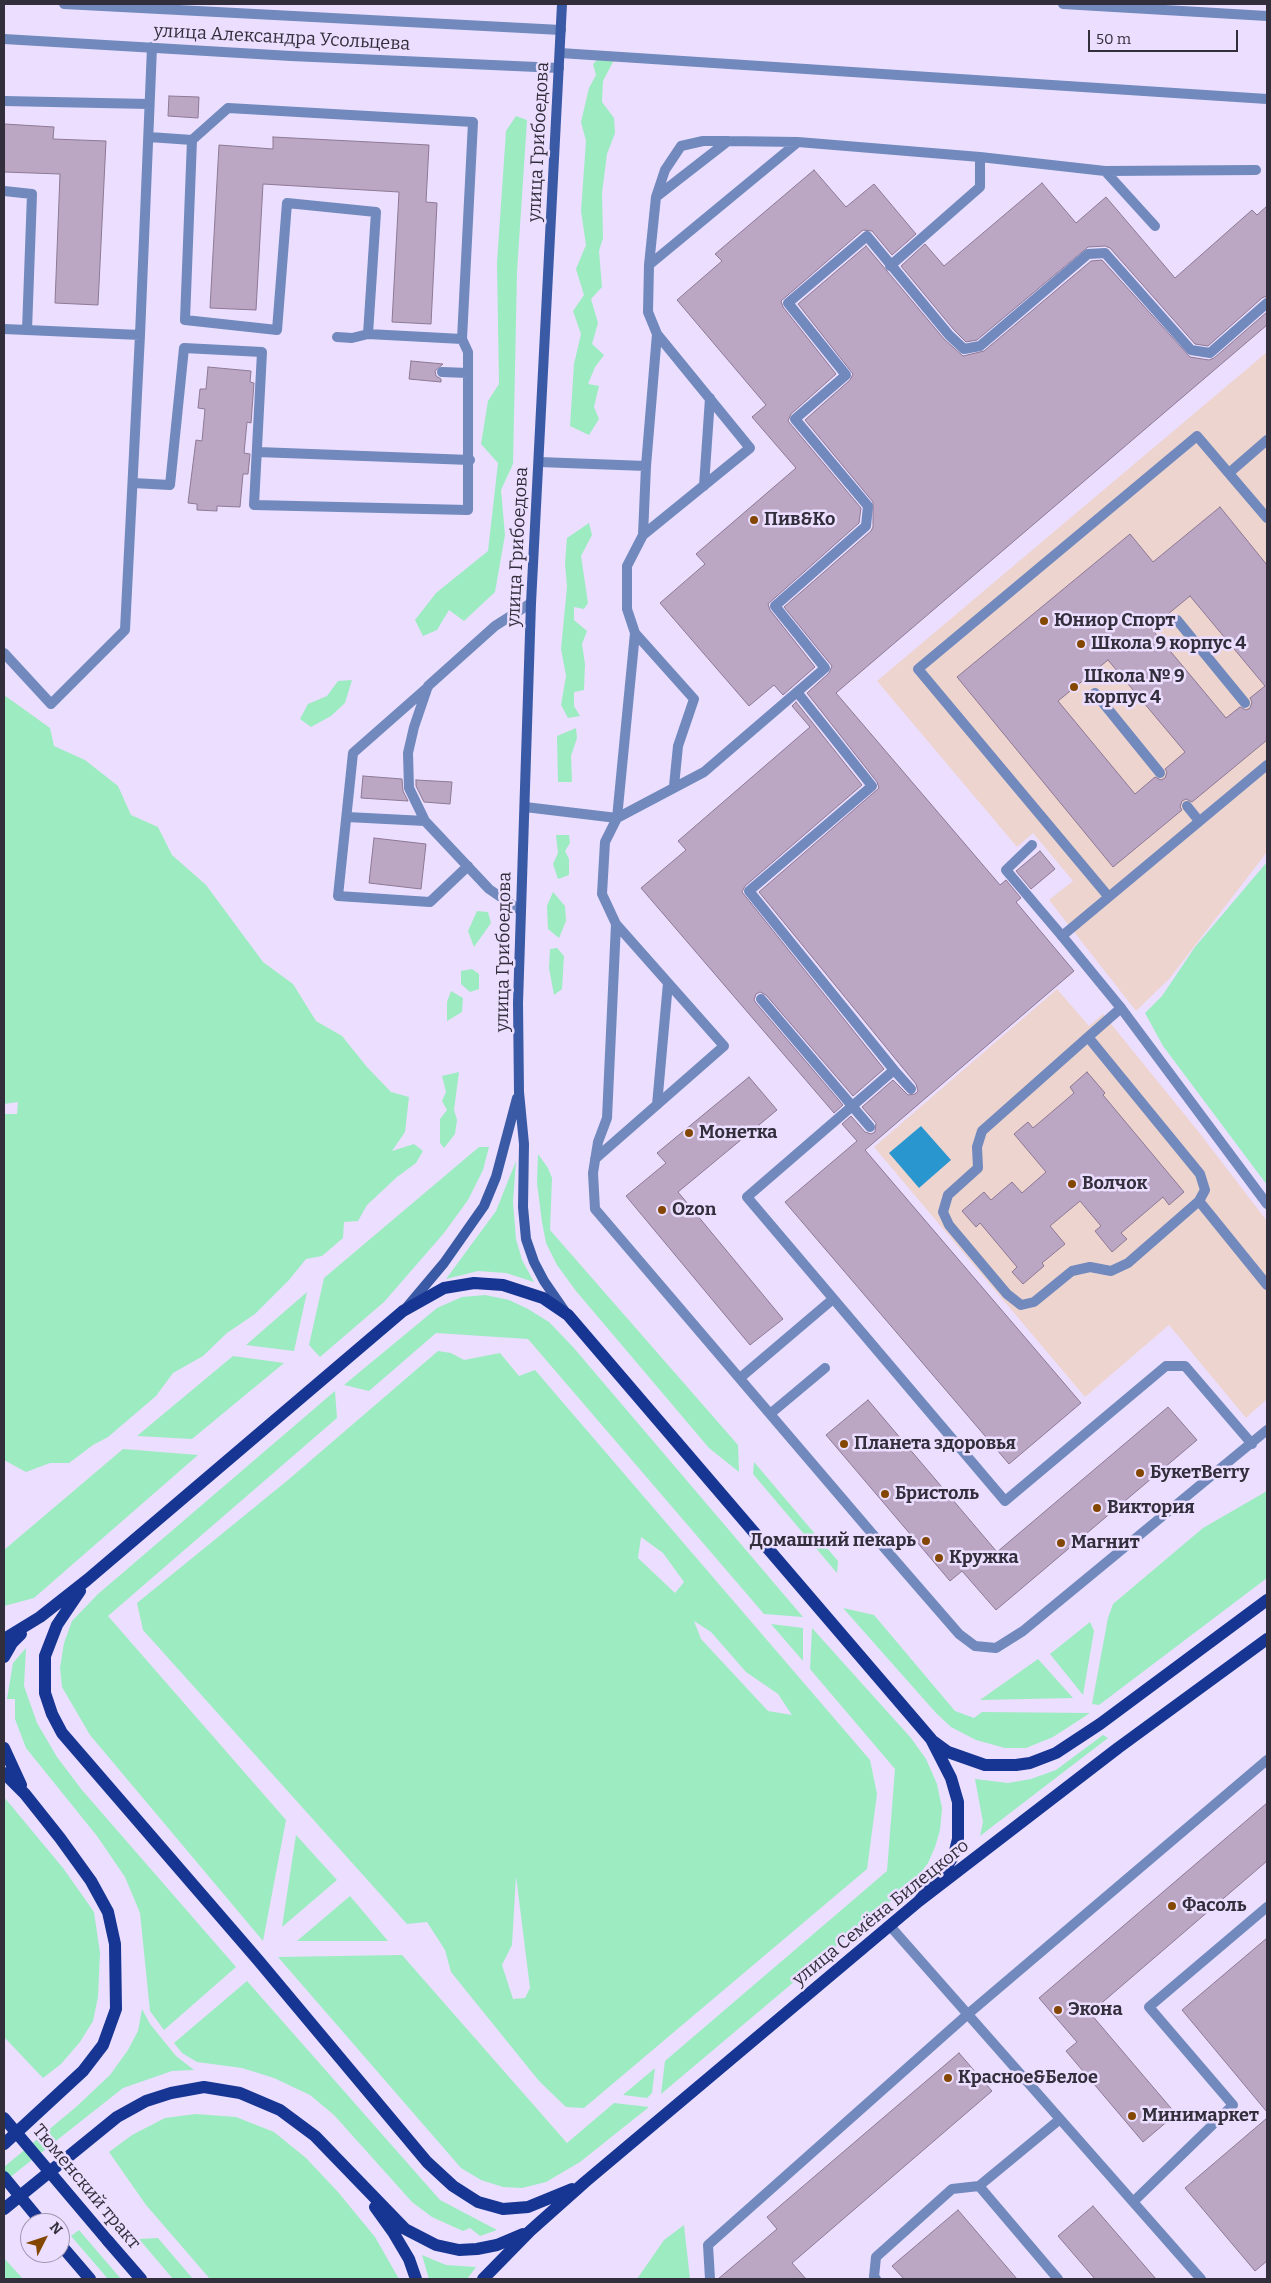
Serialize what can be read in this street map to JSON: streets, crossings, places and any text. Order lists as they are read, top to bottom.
{
  "streets": {
    "main road": ["улица Грибоедова", "улица Семёна Билецкого", "Тюменский тракт"],
    "street": ["улица Александра Усольцева"]
  },
  "crossings": [
    ["улица Александра Усольцева", "улица Грибоедова"]
  ],
  "places": [
    "Пив&Ко",
    "Юниор Спорт",
    "Школа 9 корпус 4",
    "Школа № 9 корпус 4",
    "Монетка",
    "Волчок",
    "Ozon",
    "Планета здоровья",
    "БукетBerry",
    "Бристоль",
    "Виктория",
    "Домашний пекарь",
    "Магнит",
    "Кружка",
    "Фасоль",
    "Экона",
    "Красное&Белое",
    "Минимаркет"
  ],
  "scale_bar": "50 m",
  "north": "top right"
}
